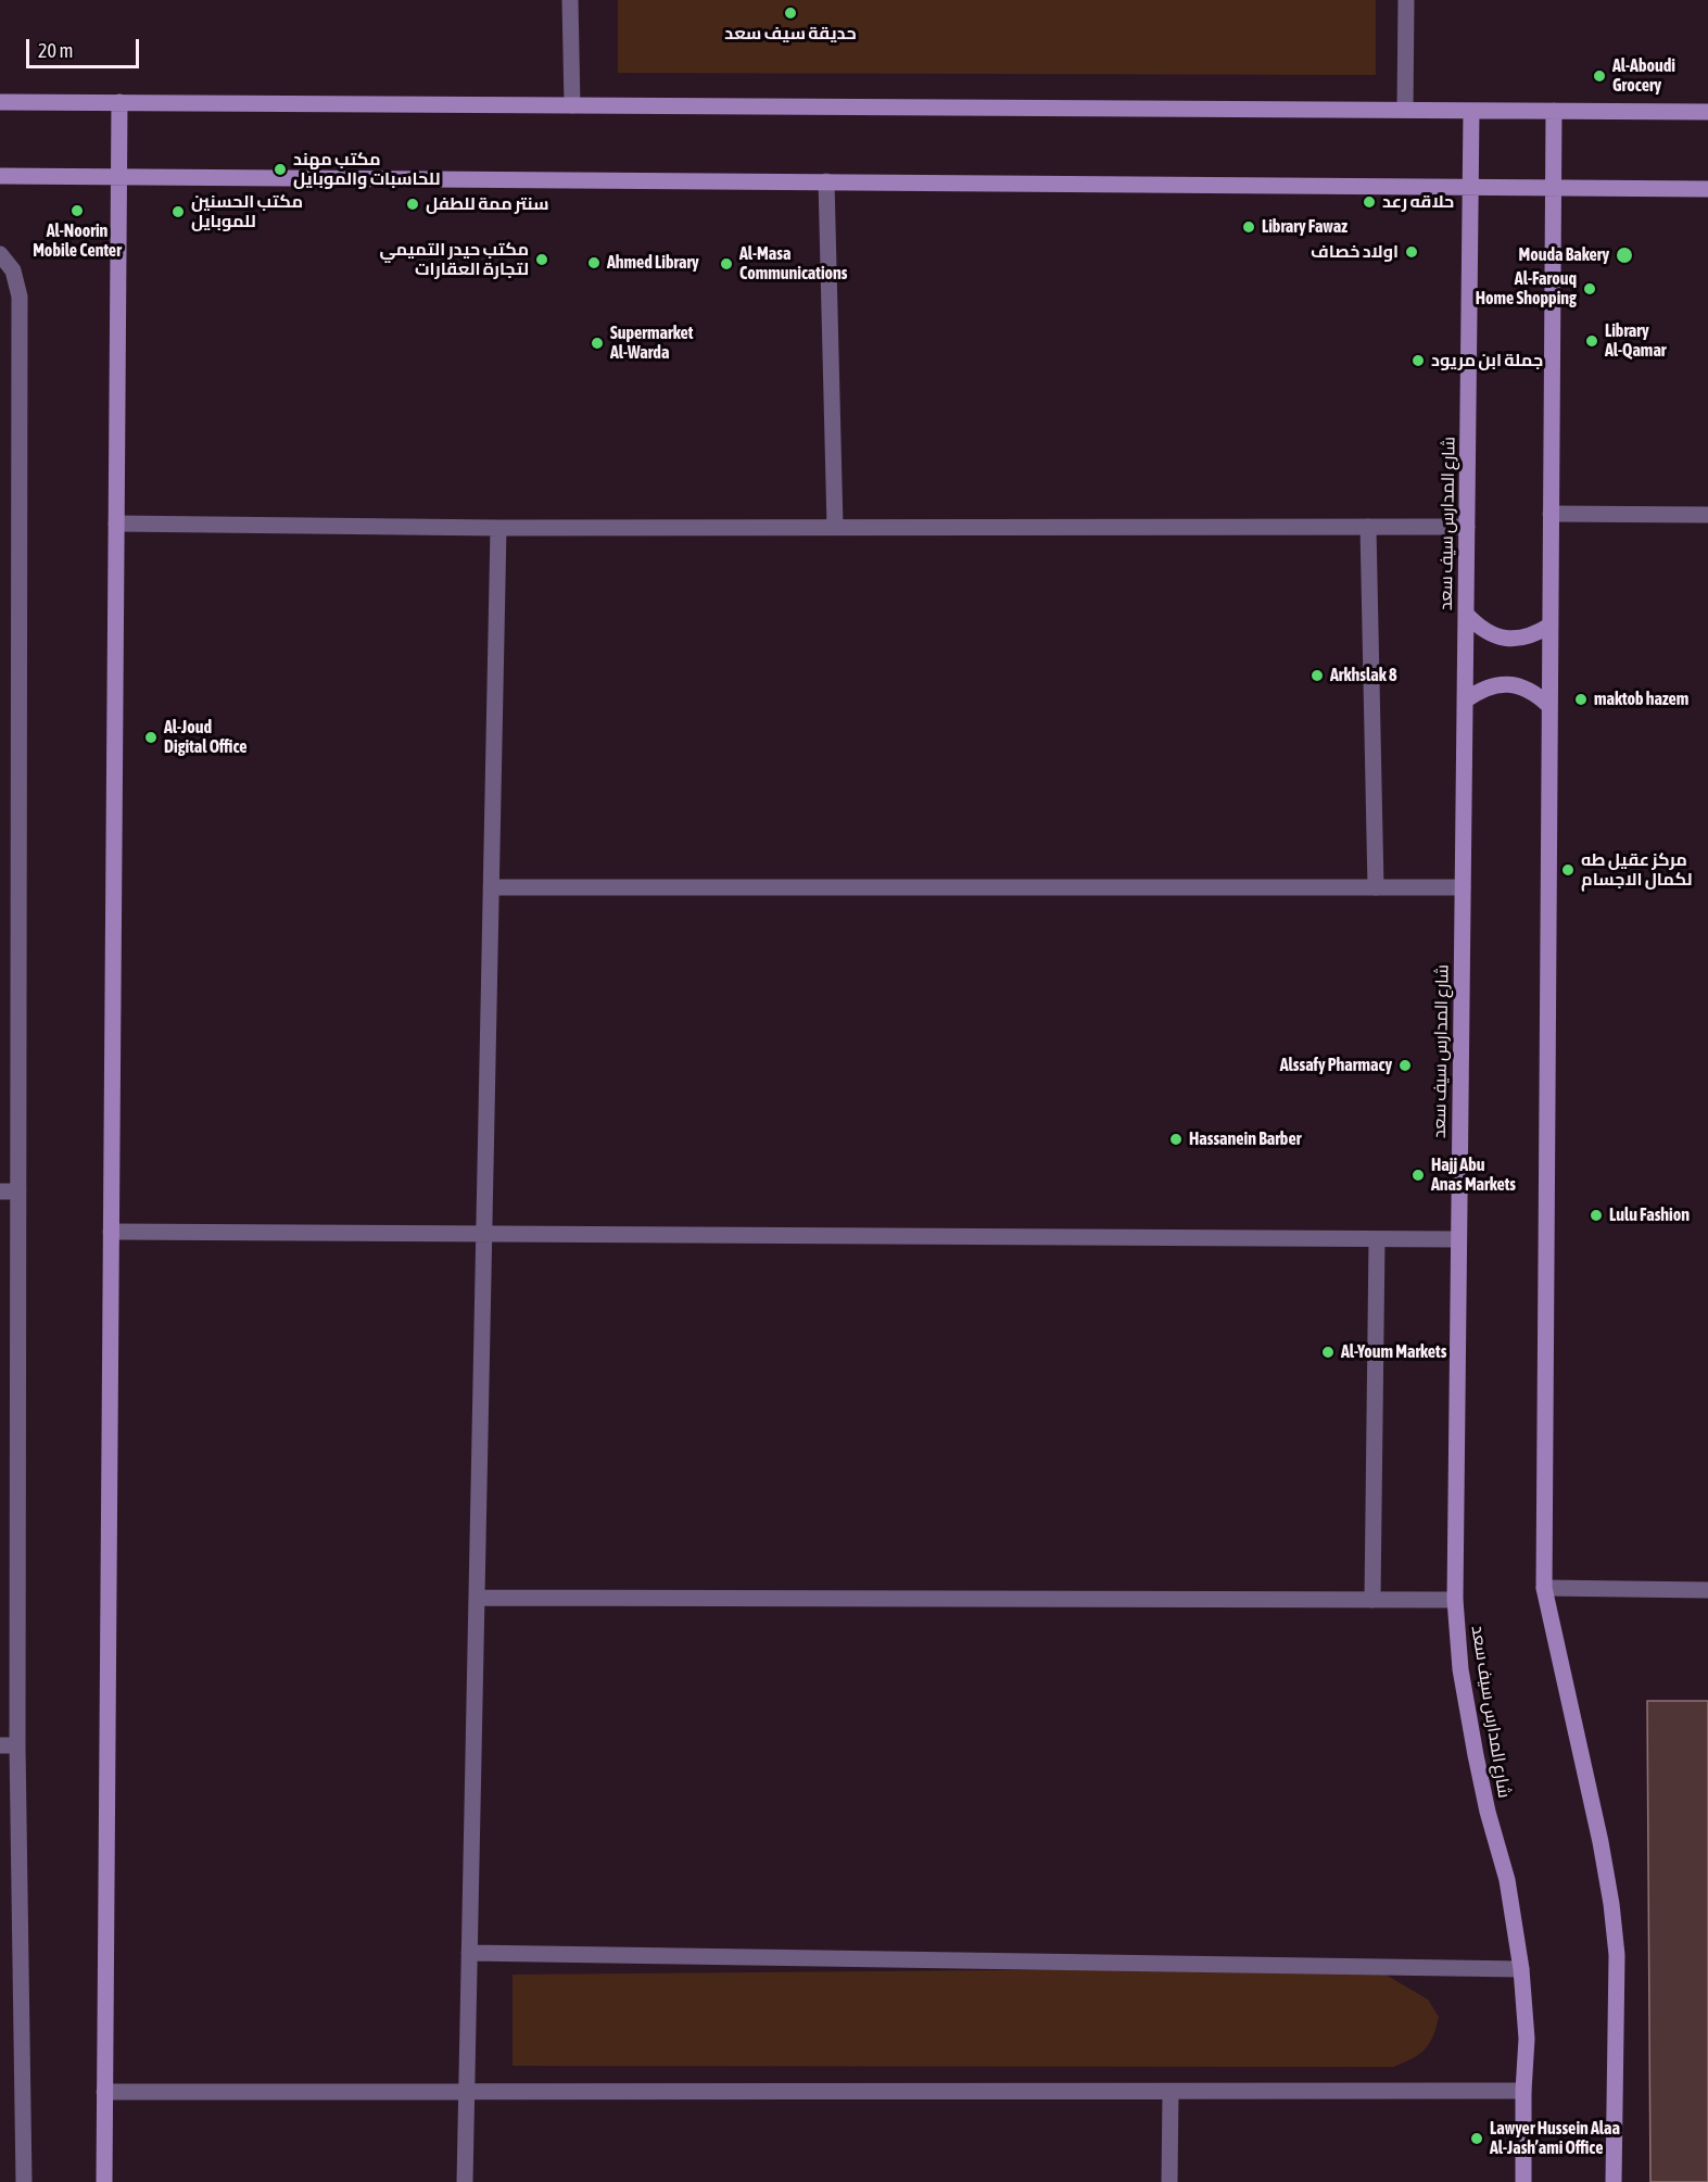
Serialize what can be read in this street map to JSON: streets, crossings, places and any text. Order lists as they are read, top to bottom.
{
  "streets": {
    "main road": ["شارع المدارس سيف سعد"]
  },
  "places": [
    "حديقة سيف سعد",
    "Al-Aboudi Grocery",
    "مكتب مهند للحاسبات والموبايل",
    "حلاقه رعد",
    "سنتر ممة للطفل",
    "Al-Noorin Mobile Center",
    "مكتب الحسنين للموبايل",
    "Library Fawaz",
    "اولاد خصاف",
    "Mouda Bakery",
    "مكتب حيدر التميمي لتجارة العقارات",
    "Ahmed Library",
    "Al-Masa Communications",
    "Al-Farouq Home Shopping",
    "Library Al-Qamar",
    "Supermarket Al-Warda",
    "جملة ابن مريود",
    "Arkhslak 8",
    "maktob hazem",
    "Al-Joud Digital Office",
    "مركز عقيل طه لكمال الاجسام",
    "Alssafy Pharmacy",
    "Hassanein Barber",
    "Hajj Abu Anas Markets",
    "Lulu Fashion",
    "Al-Youm Markets",
    "Lawyer Hussein Alaa Al-Jash’ami Office"
  ],
  "scale_bar": "20 m"
}
